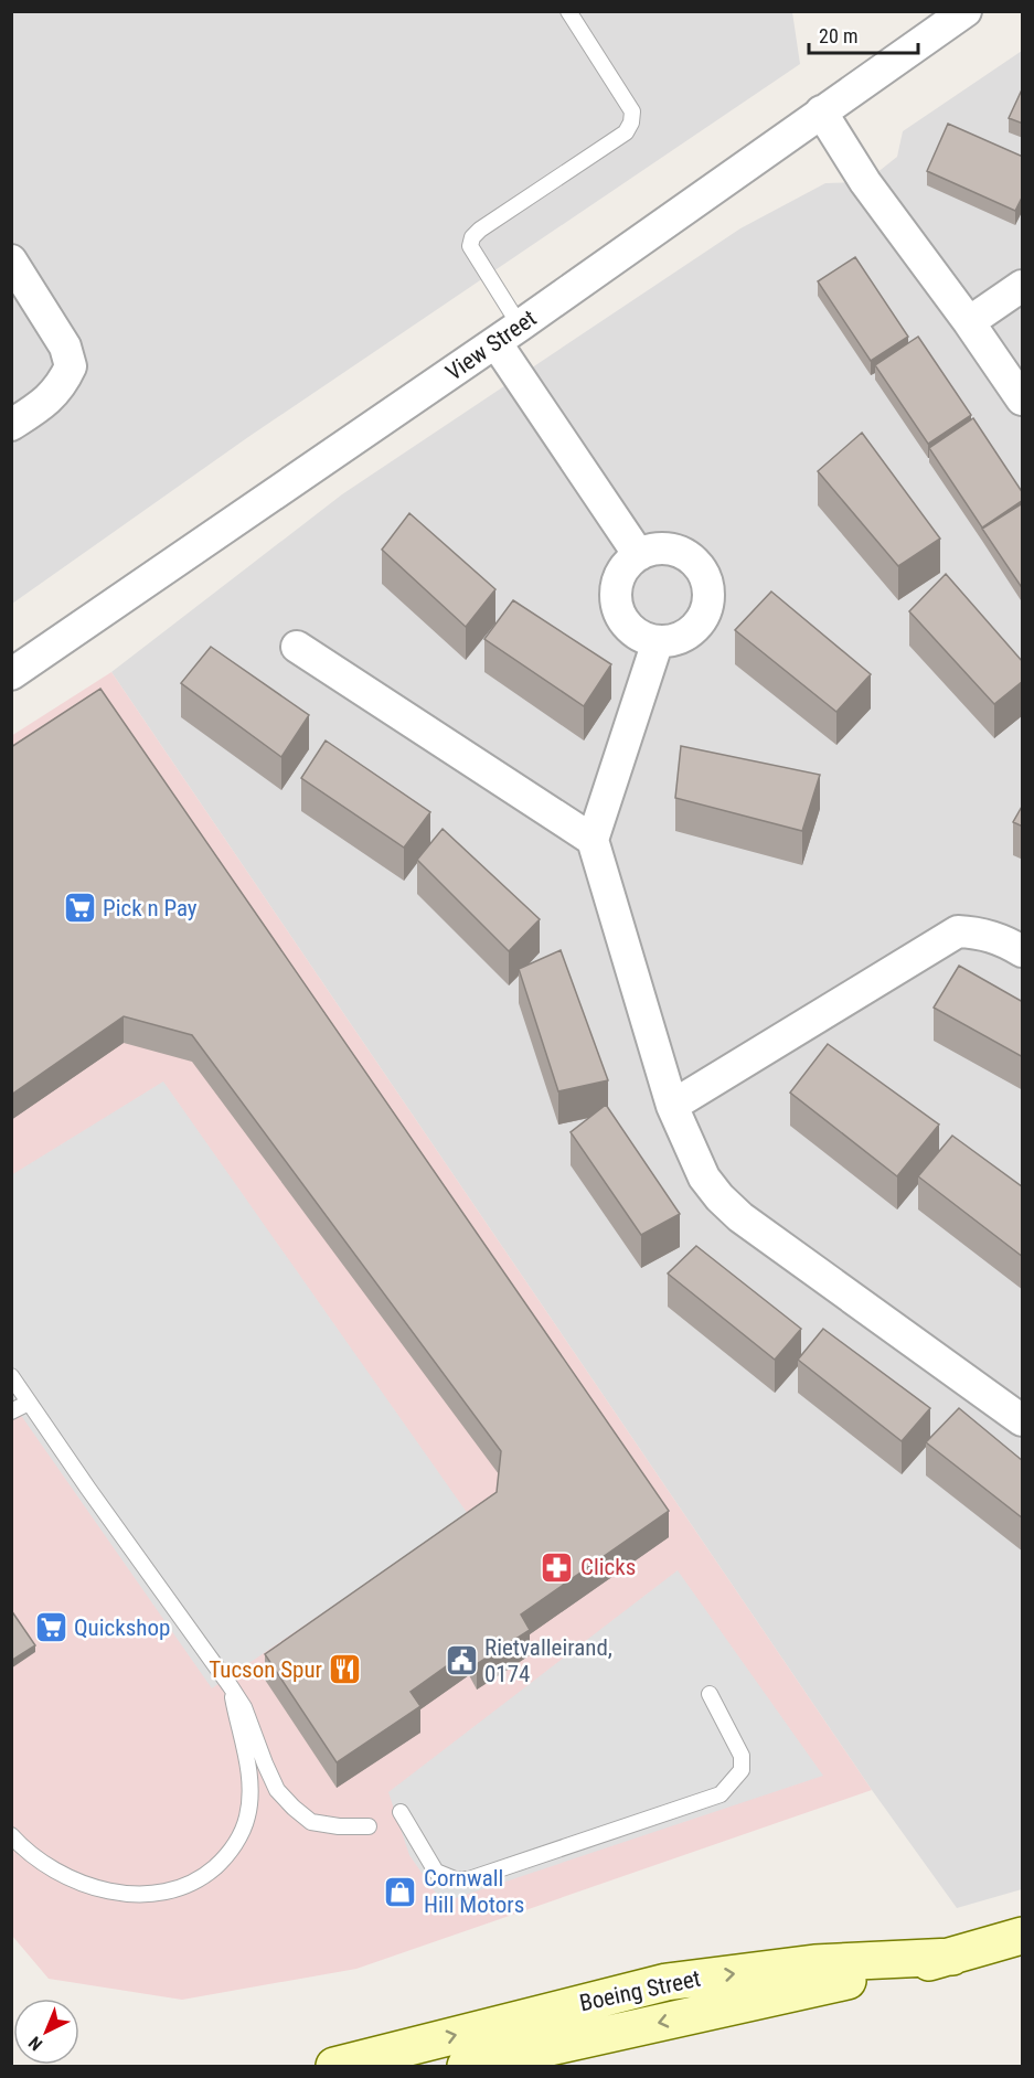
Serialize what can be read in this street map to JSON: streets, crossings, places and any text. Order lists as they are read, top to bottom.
{
  "streets": {
    "main road": ["Boeing Street"],
    "street": ["View Street"]
  },
  "places": {
    "supermarket": ["Pick n Pay", "Quickshop"],
    "pharmacy": ["Clicks"],
    "public building": ["Rietvalleirand, 0174"],
    "restaurant": ["Tucson Spur"],
    "shop": ["Cornwall Hill Motors"]
  },
  "scale_bar": "20 m",
  "north": "bottom left"
}
